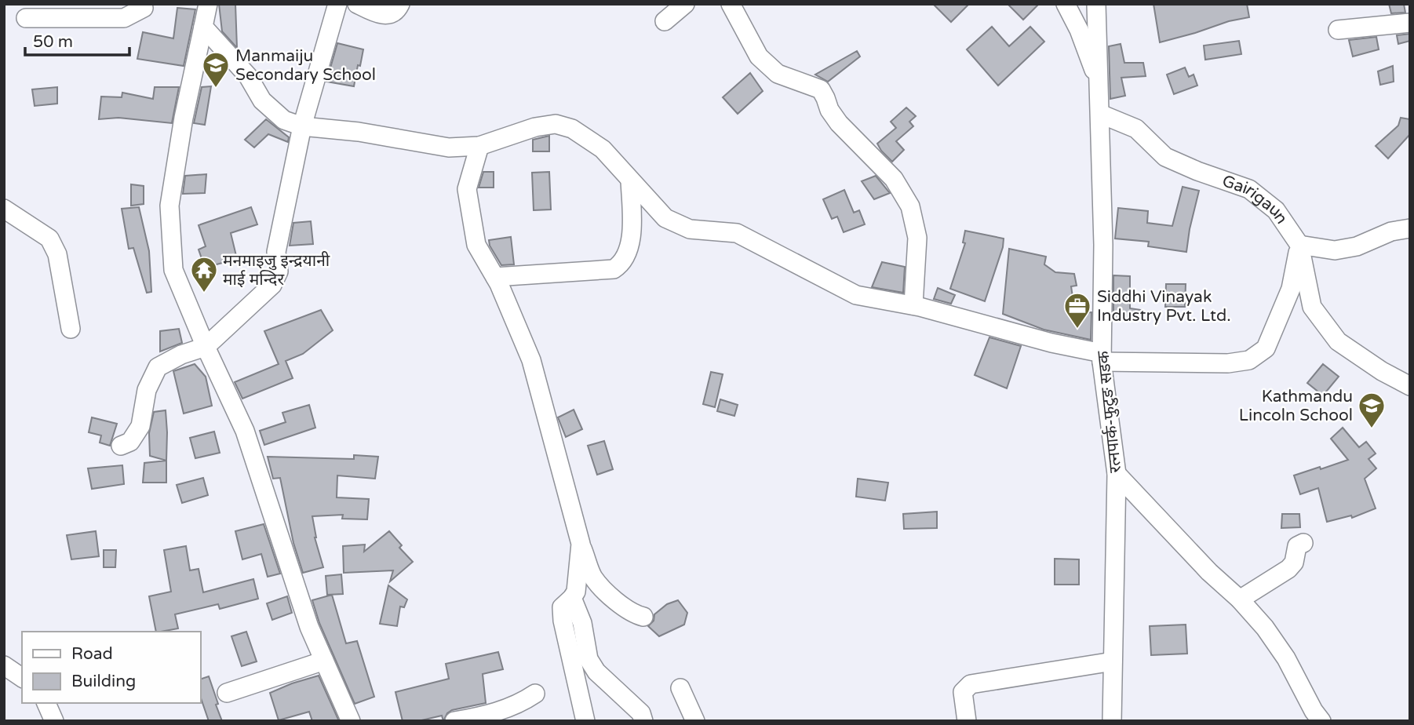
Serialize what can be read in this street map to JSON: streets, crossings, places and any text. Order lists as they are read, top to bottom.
{
  "streets": {
    "street": ["Gairigaun", "रत्नपार्क-फुटुङ सडक"]
  },
  "crossings": [
    ["Gairigaun", "रत्नपार्क-फुटुङ सडक"]
  ],
  "places": {
    "school or university": ["Manmaiju Secondary School", "Kathmandu Lincoln School"],
    "temple": ["मनमाइजु इन्द्रयानी माई मन्दिर"],
    "office": ["Siddhi Vinayak Industry Pvt. Ltd."]
  },
  "legend": ["Road", "Building"],
  "scale_bar": "50 m"
}
